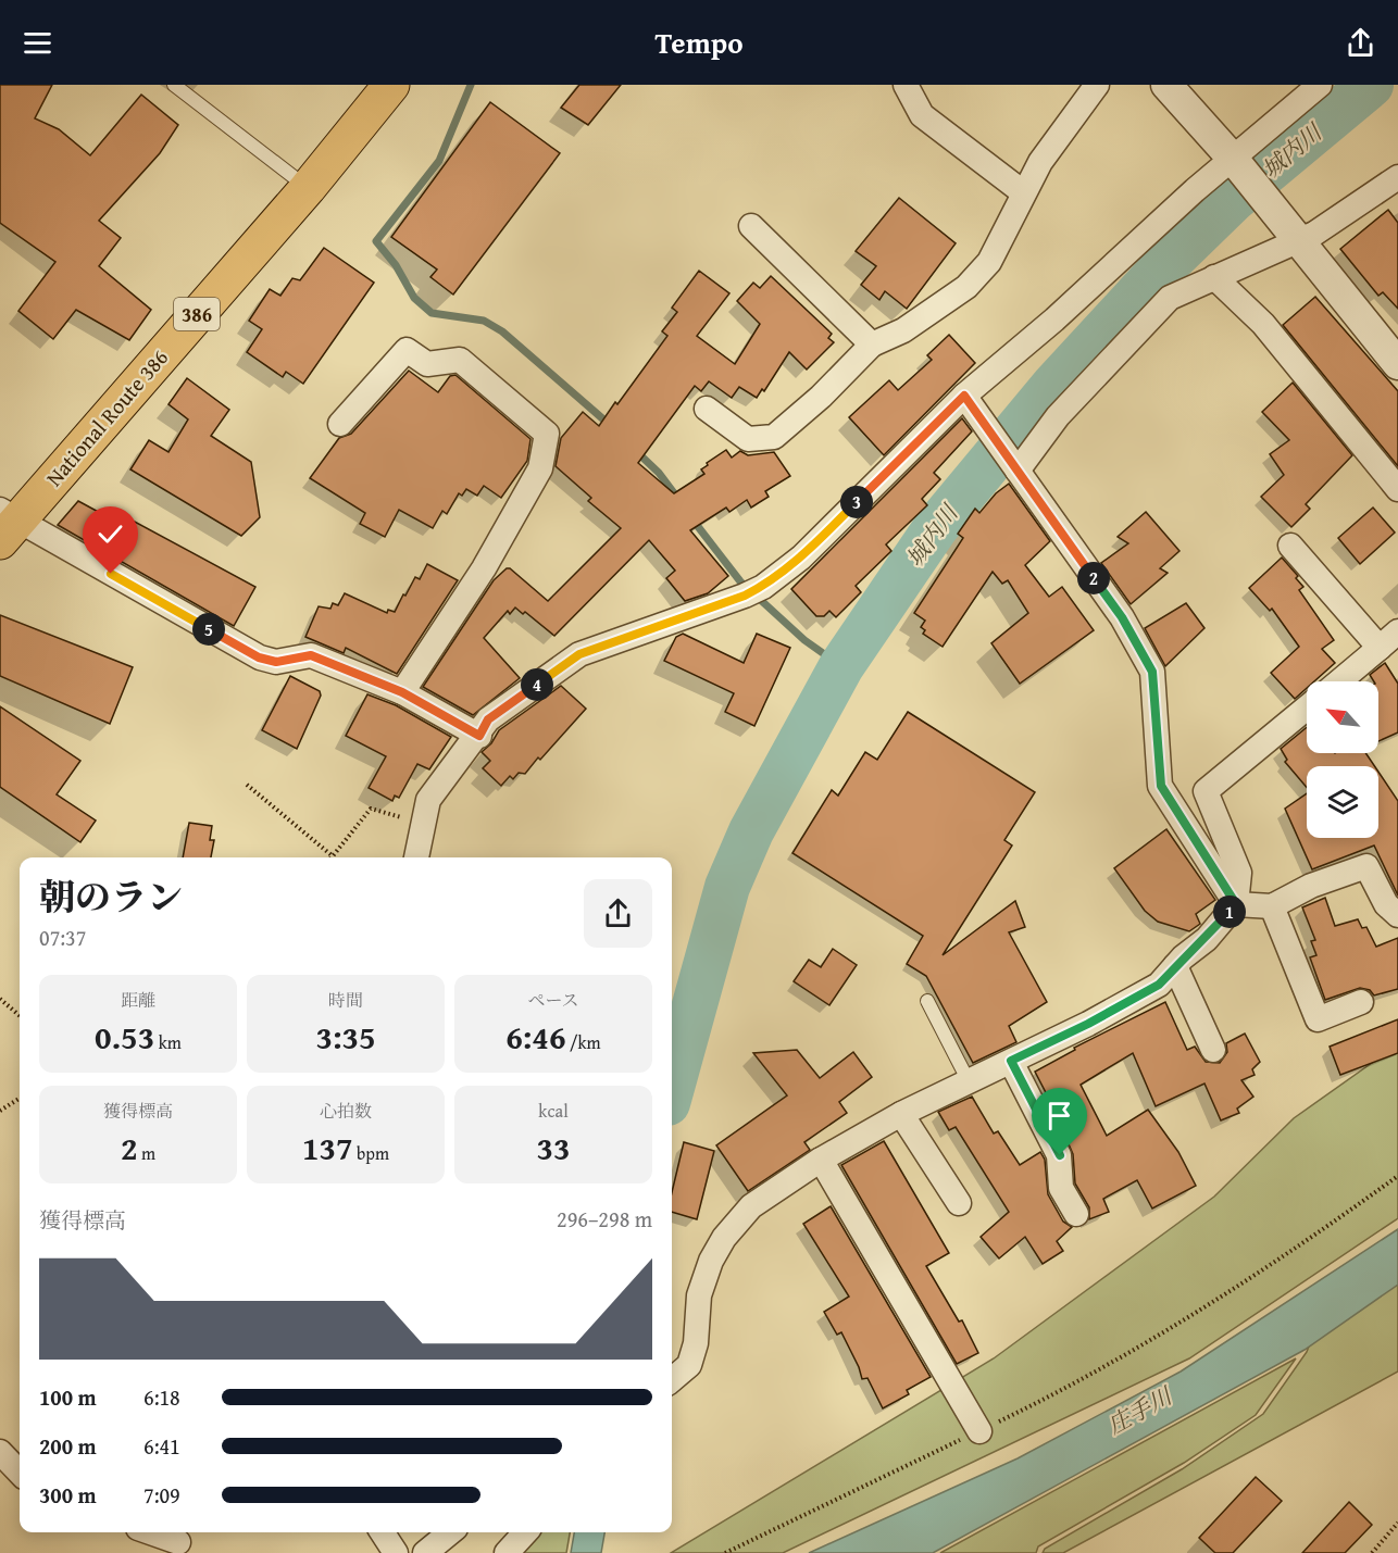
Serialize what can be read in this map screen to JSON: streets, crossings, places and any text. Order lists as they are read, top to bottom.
{
  "streets": {
    "highway": ["386", "National Route 386"]
  },
  "water": ["城内川", "庄手川"],
  "north": "top left",
  "page": {
    "header": "Tempo",
    "pins": [
      "3",
      "2",
      "5",
      "4",
      "1"
    ],
    "heading": ["朝のラン", "07:37"],
    "stats": [
      ["距離", "0.53 km"],
      ["時間", "3:35"],
      ["ペース", "6:46 /km"],
      ["獲得標高", "2 m"],
      ["心拍数", "137 bpm"],
      ["kcal", "33"]
    ],
    "chart": ["獲得標高", "296–298 m"],
    "list": [
      {
        "name": "100 m",
        "note": "6:18"
      },
      {
        "name": "200 m",
        "note": "6:41"
      },
      {
        "name": "300 m",
        "note": "7:09"
      }
    ]
  }
}
